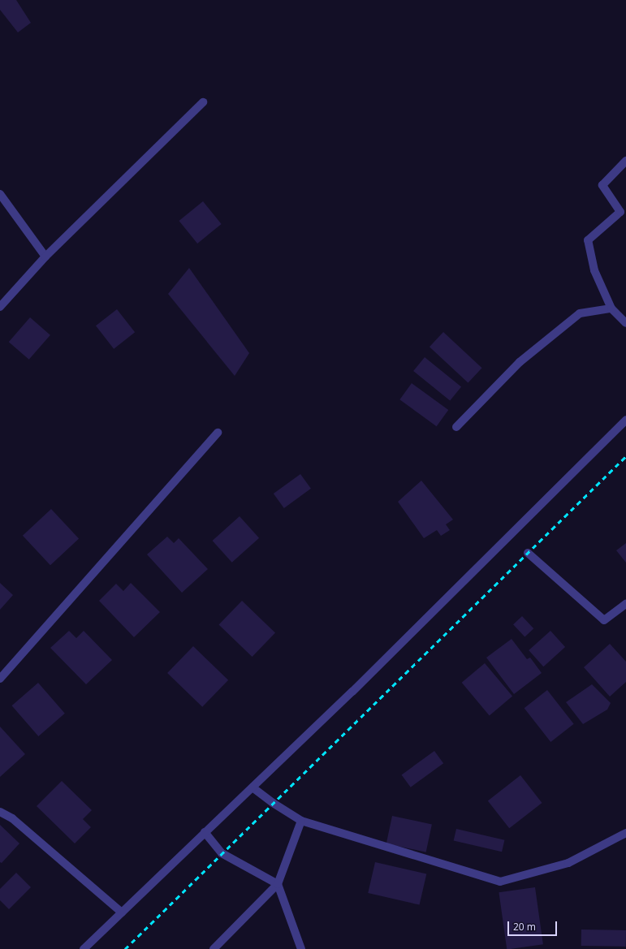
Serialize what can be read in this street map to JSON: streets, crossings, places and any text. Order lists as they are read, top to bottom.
{
  "scale_bar": "20 m"
}
